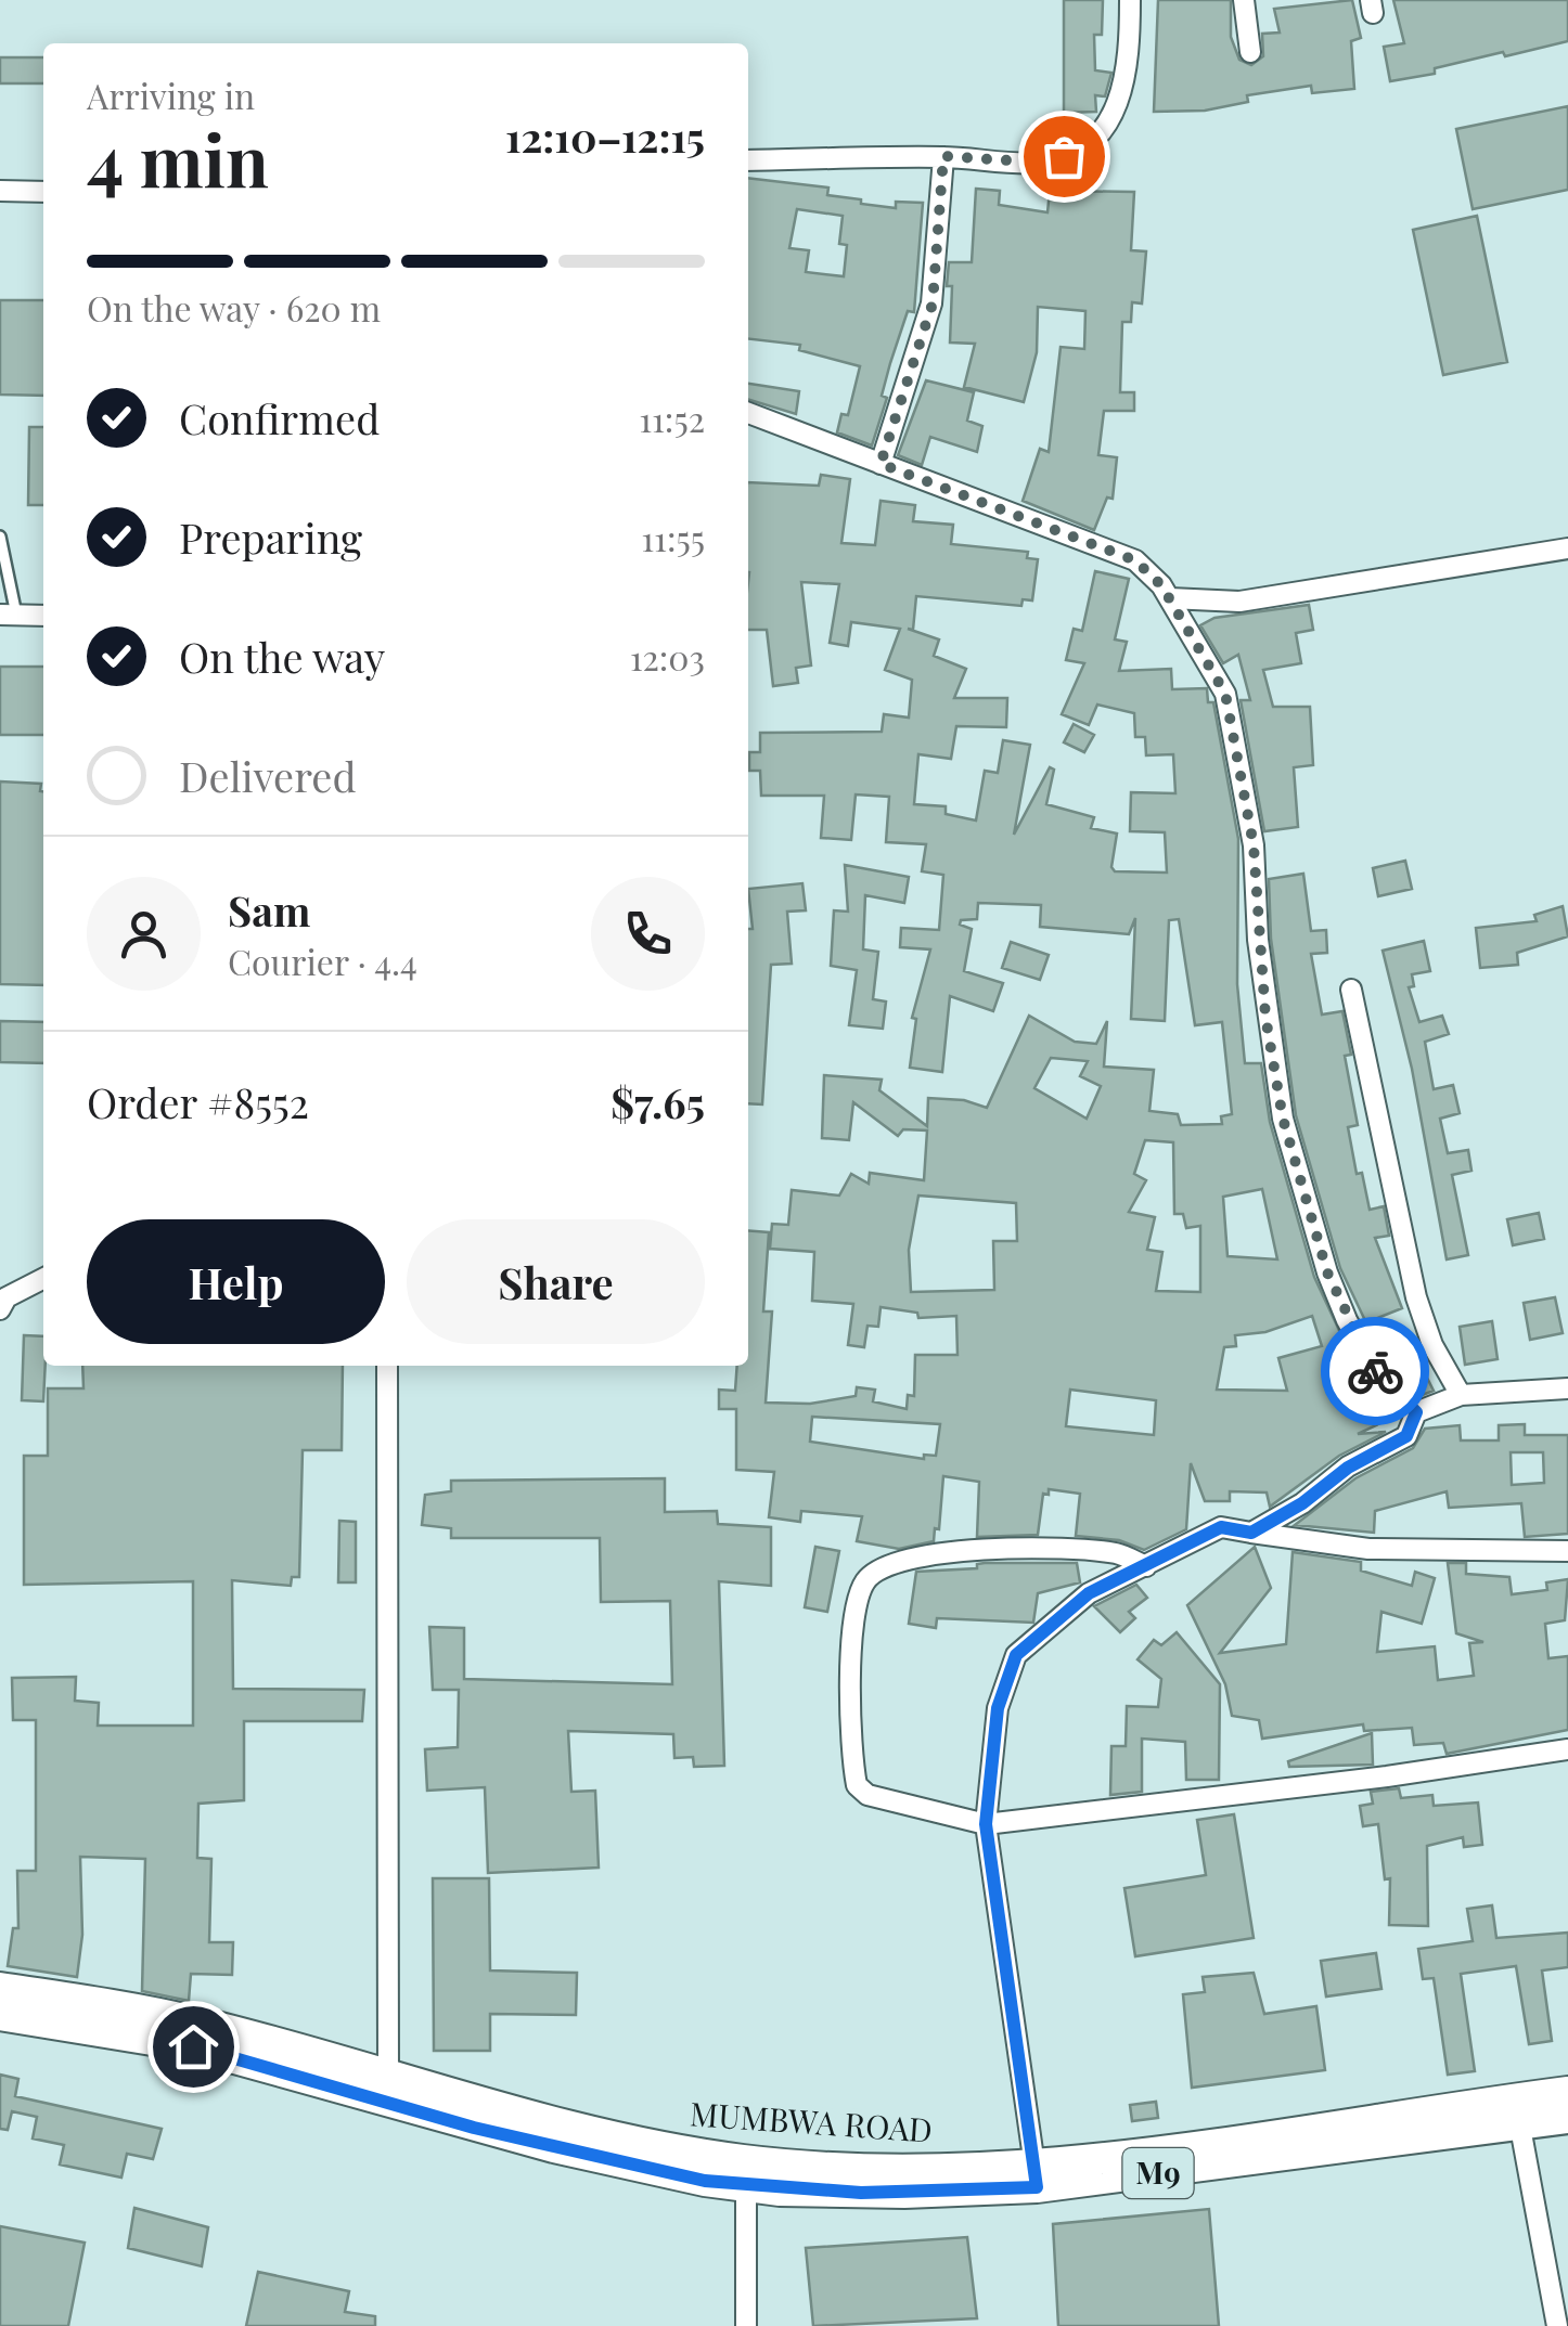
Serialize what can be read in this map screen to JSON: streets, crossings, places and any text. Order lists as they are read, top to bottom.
{
  "streets": {
    "main road": ["MUMBWA ROAD", "M9"]
  },
  "page": {
    "heading": ["4 min", "Arriving in", "12:10–12:15"],
    "panel": [
      "Sam",
      "Courier · 4.4",
      "Order #8552",
      "$7.65"
    ],
    "bar": "On the way · 620 m",
    "list": [
      ["Confirmed", "11:52"],
      ["Preparing", "11:55"],
      ["On the way", "12:03"],
      "Delivered"
    ],
    "buttons": ["Help", "Share"]
  }
}
